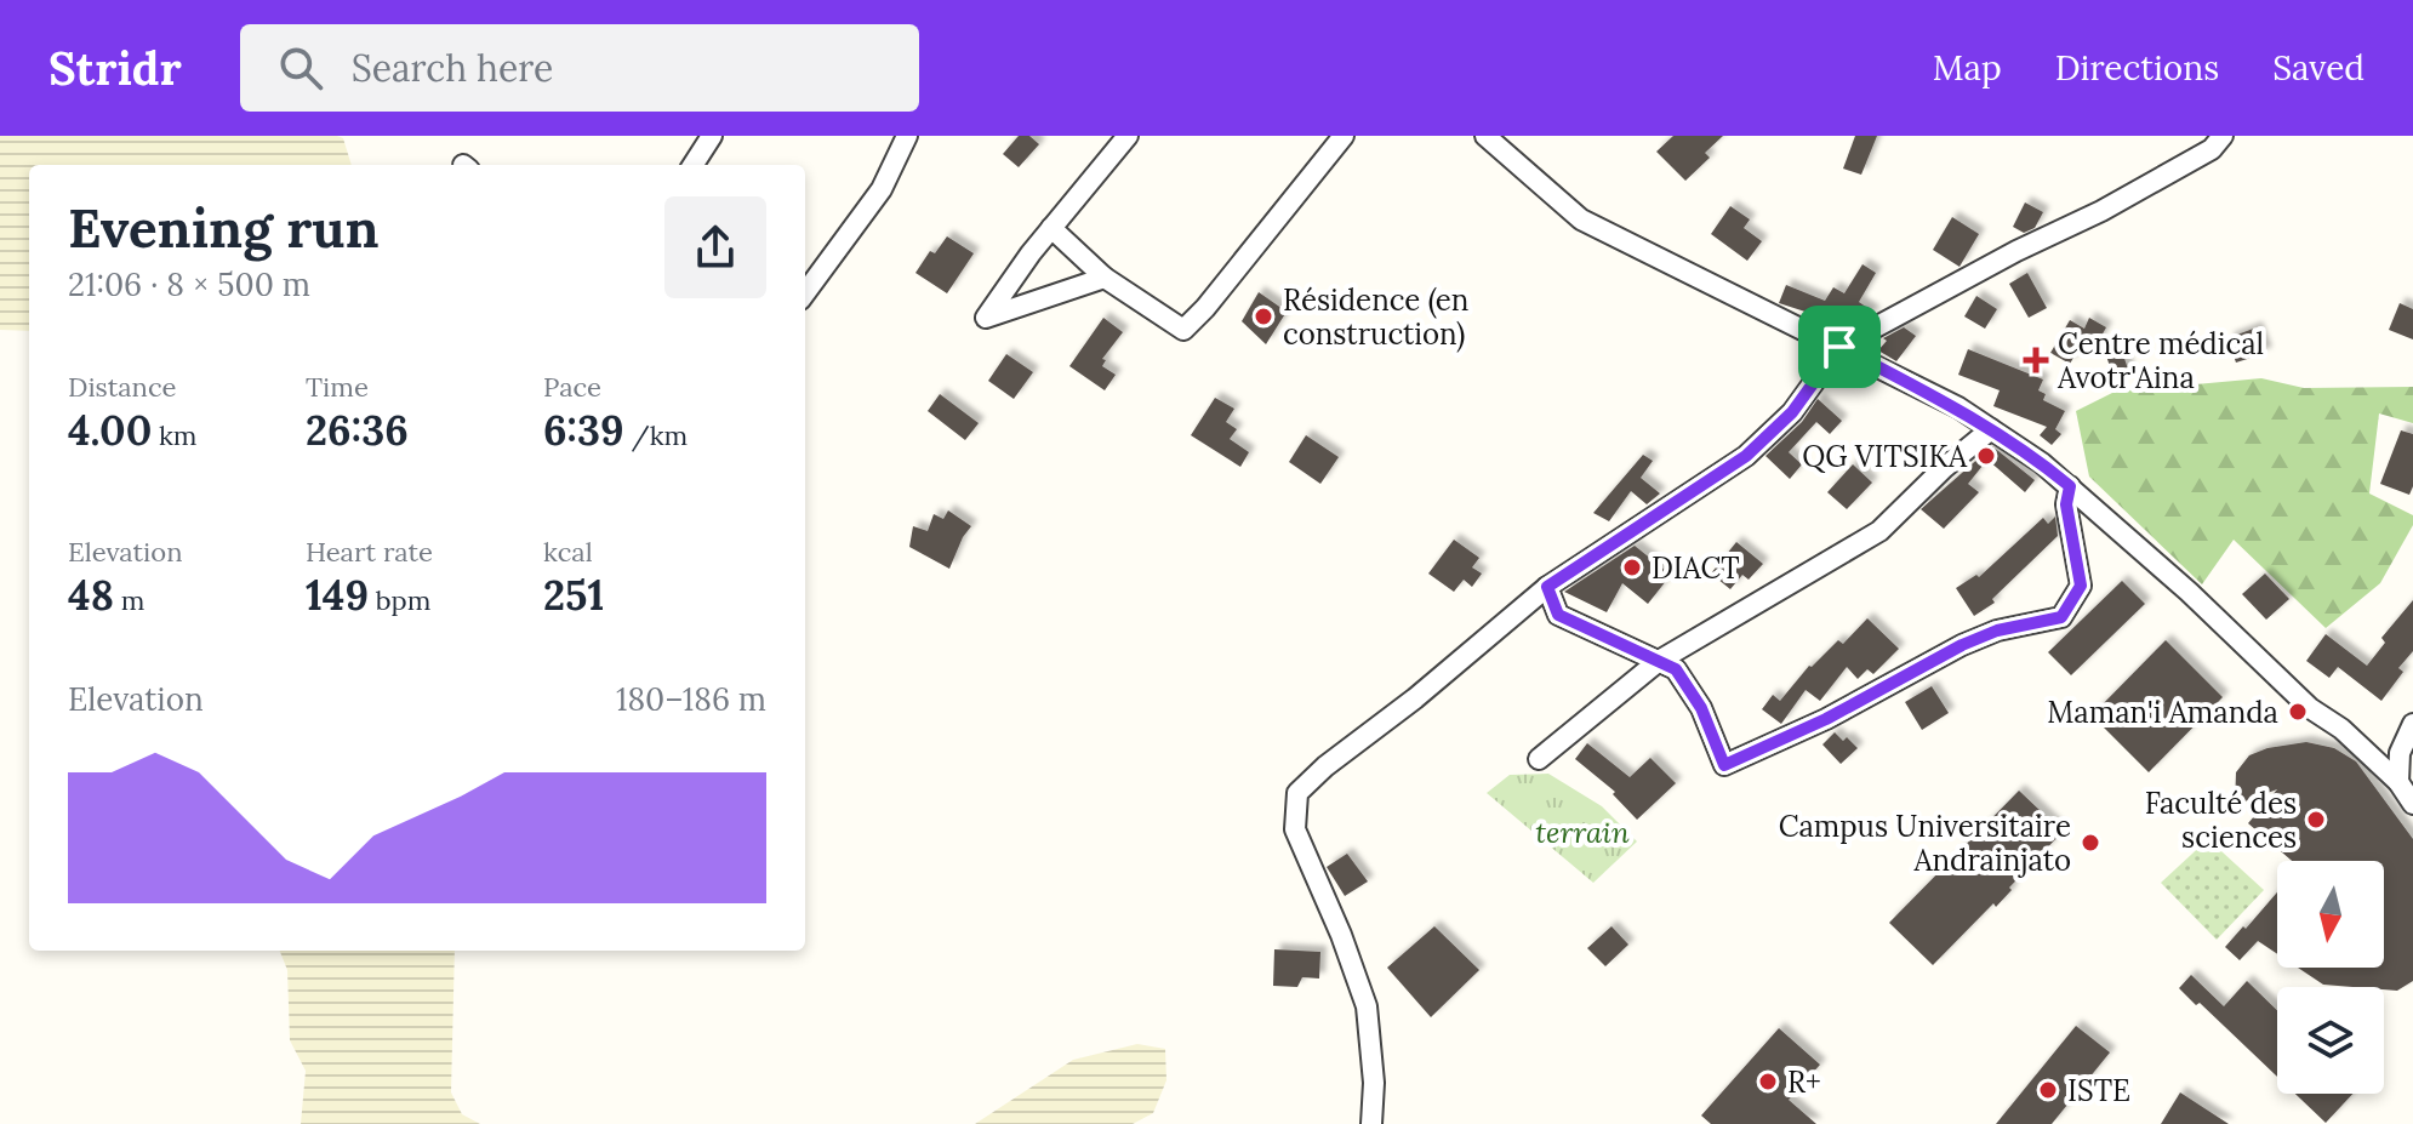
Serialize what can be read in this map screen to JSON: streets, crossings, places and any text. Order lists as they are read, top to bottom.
{
  "parks": ["terrain"],
  "places": {
    "other": [
      "Résidence (en construction)",
      "QG VITSIKA",
      "DIACT",
      "Maman'i Amanda",
      "Faculté des sciences",
      "Campus Universitaire Andrainjato",
      "R+",
      "ISTE"
    ],
    "health": ["Centre médical Avotr'Aina"]
  },
  "north": "bottom",
  "page": {
    "header": "Stridr",
    "search": "Search here",
    "nav": ["Map", "Directions", "Saved"],
    "heading": ["Evening run", "21:06 · 8 × 500 m"],
    "stats": [
      ["Distance", "4.00 km"],
      ["Time", "26:36"],
      ["Pace", "6:39 /km"],
      ["Elevation", "48 m"],
      ["Heart rate", "149 bpm"],
      ["kcal", "251"]
    ],
    "chart": ["Elevation", "180–186 m"]
  }
}
